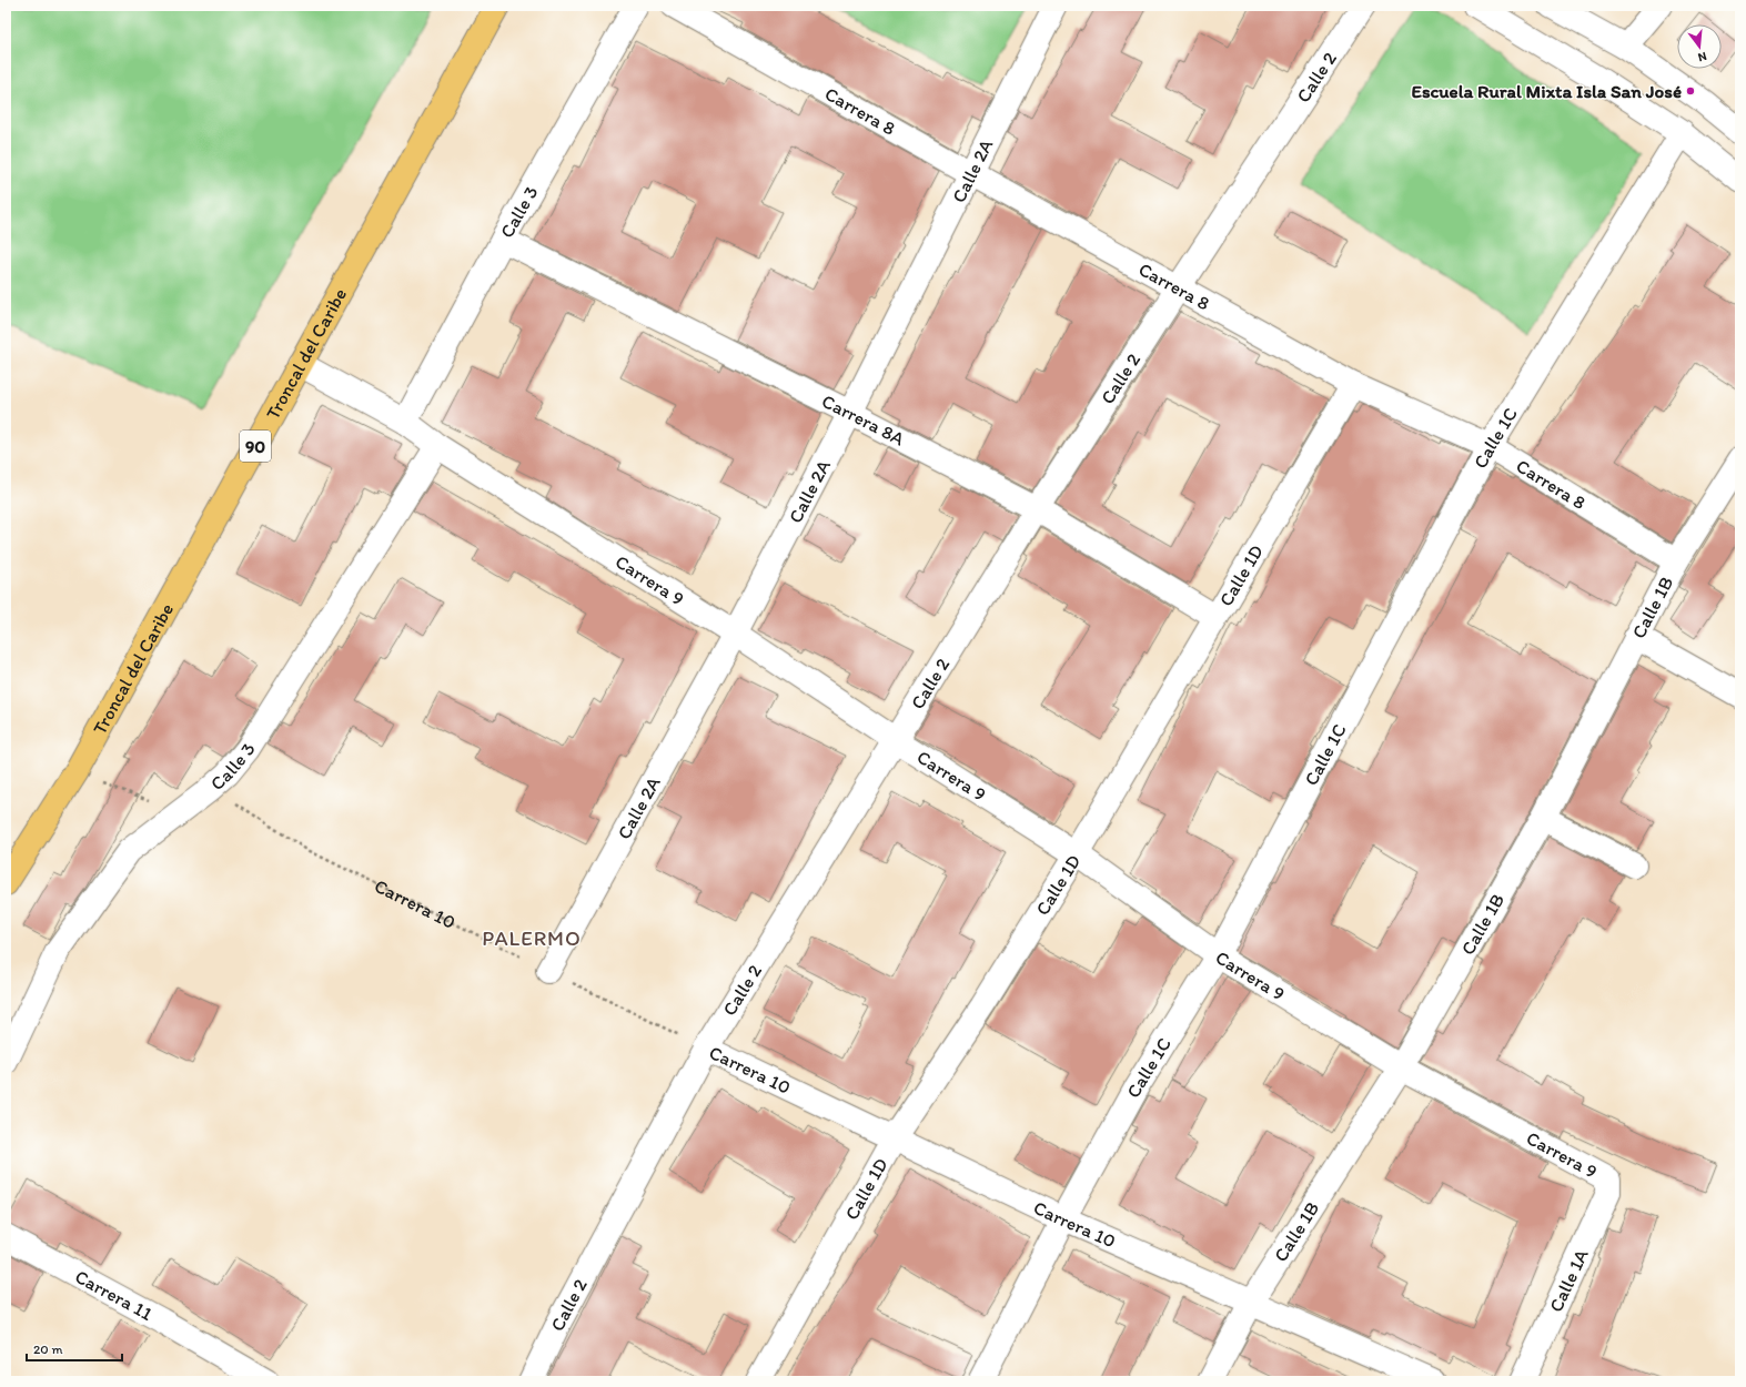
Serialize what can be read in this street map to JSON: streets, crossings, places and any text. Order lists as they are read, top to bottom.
{
  "streets": {
    "highway": ["Troncal del Caribe", "90"],
    "street": [
      "Calle 2",
      "Carrera 8",
      "Calle 2A",
      "Calle 3",
      "Carrera 8A",
      "Calle 1C",
      "Calle 1D",
      "Carrera 9",
      "Calle 1B",
      "Carrera 10",
      "Calle 1A",
      "Carrera 11"
    ]
  },
  "crossings": [
    ["Calle 2", "Carrera 8"],
    ["Calle 2", "Carrera 8A"],
    ["Calle 2", "Carrera 9"],
    ["Calle 2", "Carrera 10"],
    ["Carrera 8", "Calle 2A"],
    ["Carrera 8", "Calle 1C"],
    ["Carrera 8", "Calle 1D"],
    ["Carrera 8", "Calle 1B"],
    ["Calle 2A", "Carrera 8A"],
    ["Calle 2A", "Carrera 9"],
    ["Calle 2A", "Carrera 10"],
    ["Calle 3", "Carrera 8A"],
    ["Calle 3", "Carrera 9"],
    ["Calle 3", "Carrera 10"],
    ["Troncal del Caribe", "Carrera 9"],
    ["Carrera 8A", "Calle 1D"],
    ["Calle 1C", "Carrera 9"],
    ["Calle 1C", "Carrera 10"],
    ["Calle 1D", "Carrera 9"],
    ["Calle 1D", "Carrera 10"],
    ["Carrera 9", "Calle 1B"],
    ["Carrera 9", "Calle 1A"],
    ["Calle 1B", "Carrera 10"]
  ],
  "districts": ["PALERMO"],
  "places": ["Escuela Rural Mixta Isla San José"],
  "scale_bar": "20 m",
  "north": "bottom"
}
